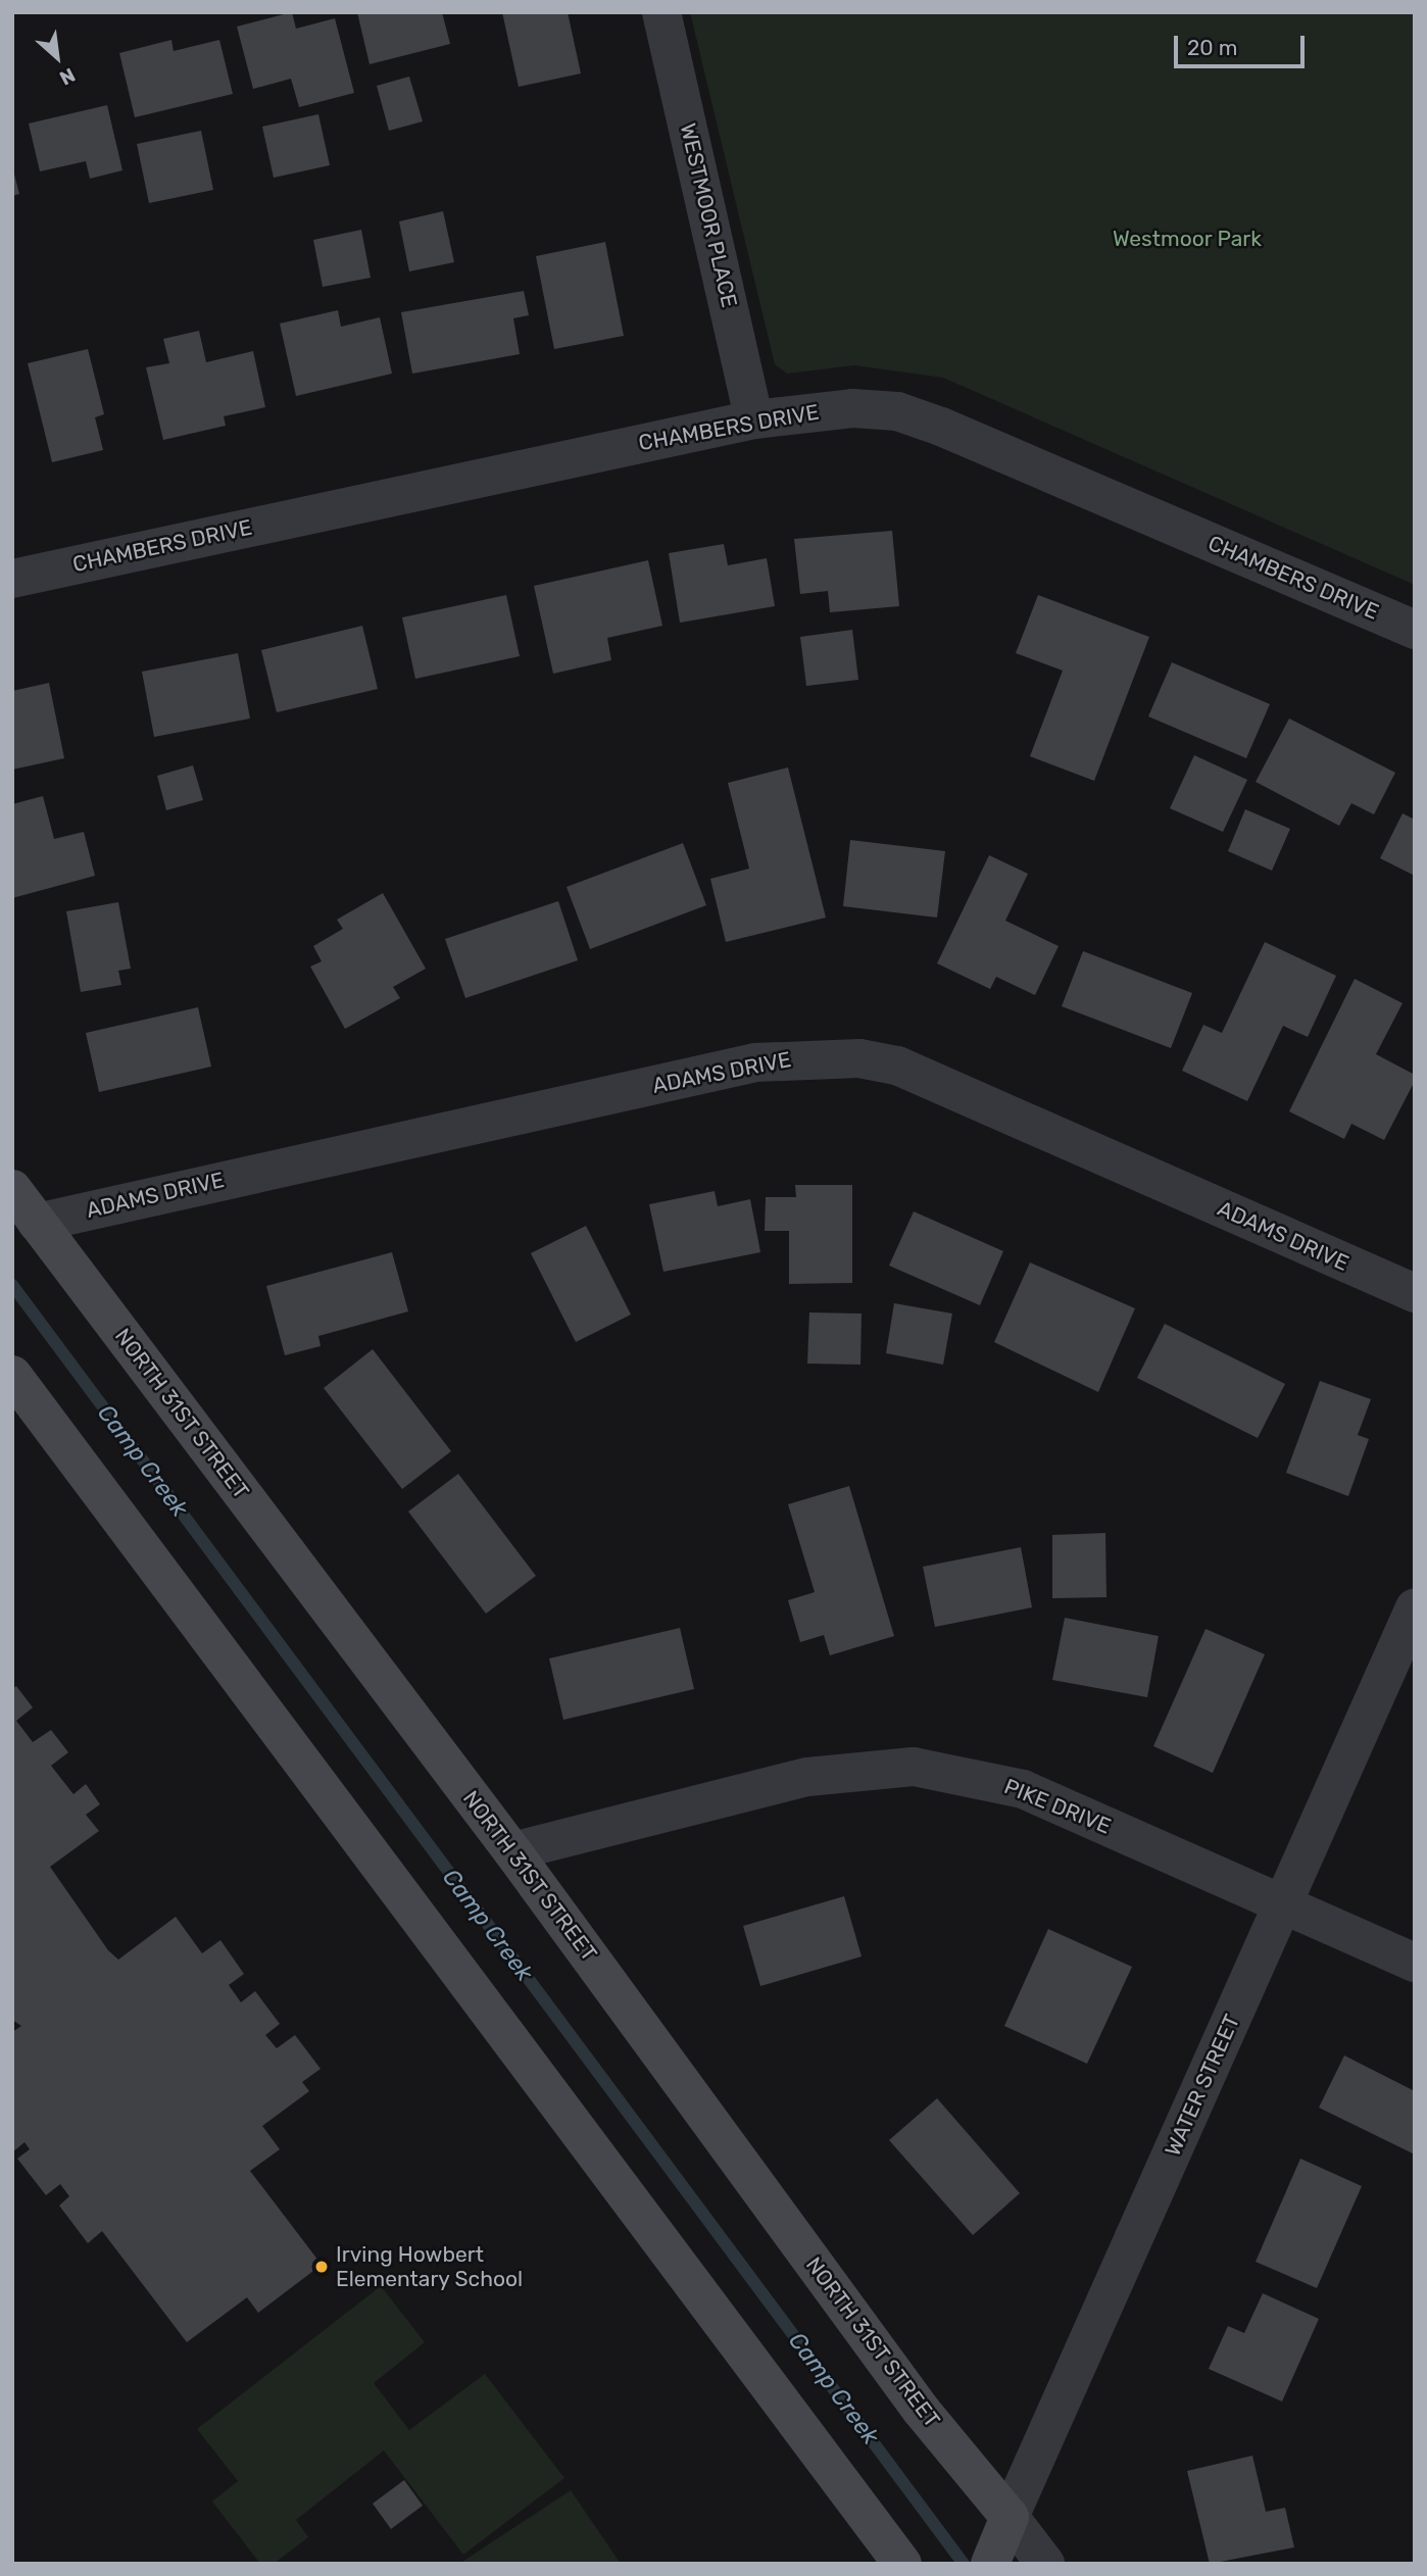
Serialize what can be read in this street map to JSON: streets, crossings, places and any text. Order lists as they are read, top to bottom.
{
  "streets": {
    "main road": ["NORTH 31ST STREET", "WATER STREET"],
    "street": [
      "WESTMOOR PLACE",
      "CHAMBERS DRIVE",
      "ADAMS DRIVE",
      "PIKE DRIVE"
    ]
  },
  "crossings": [
    ["WESTMOOR PLACE", "CHAMBERS DRIVE"],
    ["ADAMS DRIVE", "NORTH 31ST STREET"],
    ["NORTH 31ST STREET", "PIKE DRIVE"],
    ["NORTH 31ST STREET", "WATER STREET"],
    ["PIKE DRIVE", "WATER STREET"]
  ],
  "water": ["Camp Creek"],
  "parks": ["Westmoor Park"],
  "places": ["Irving Howbert Elementary School"],
  "scale_bar": "20 m",
  "north": "bottom right"
}
